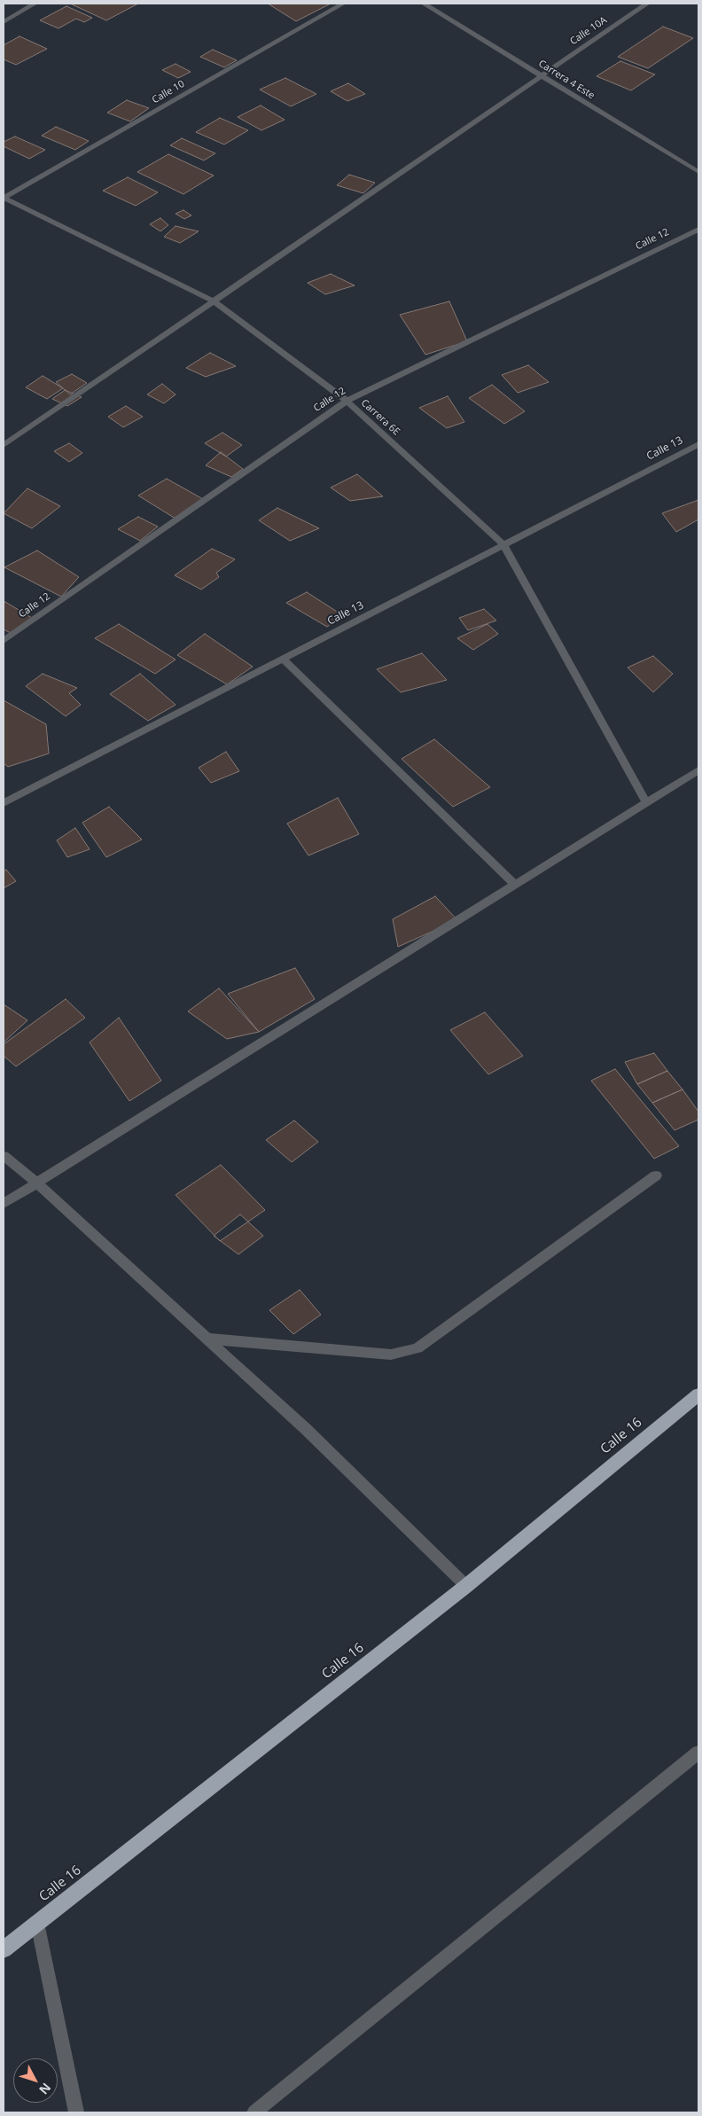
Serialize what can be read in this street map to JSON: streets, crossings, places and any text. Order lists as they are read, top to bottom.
{
  "streets": {
    "highway": ["Calle 16"],
    "street": [
      "Calle 10A",
      "Carrera 4 Este",
      "Calle 10",
      "Calle 12",
      "Carrera 6E",
      "Calle 13"
    ]
  },
  "crossings": [
    ["Calle 10A", "Carrera 4 Este"],
    ["Calle 10A", "Carrera 6E"],
    ["Calle 10", "Carrera 6E"],
    ["Calle 12", "Carrera 6E"],
    ["Carrera 6E", "Calle 13"]
  ],
  "north": "bottom right"
}
